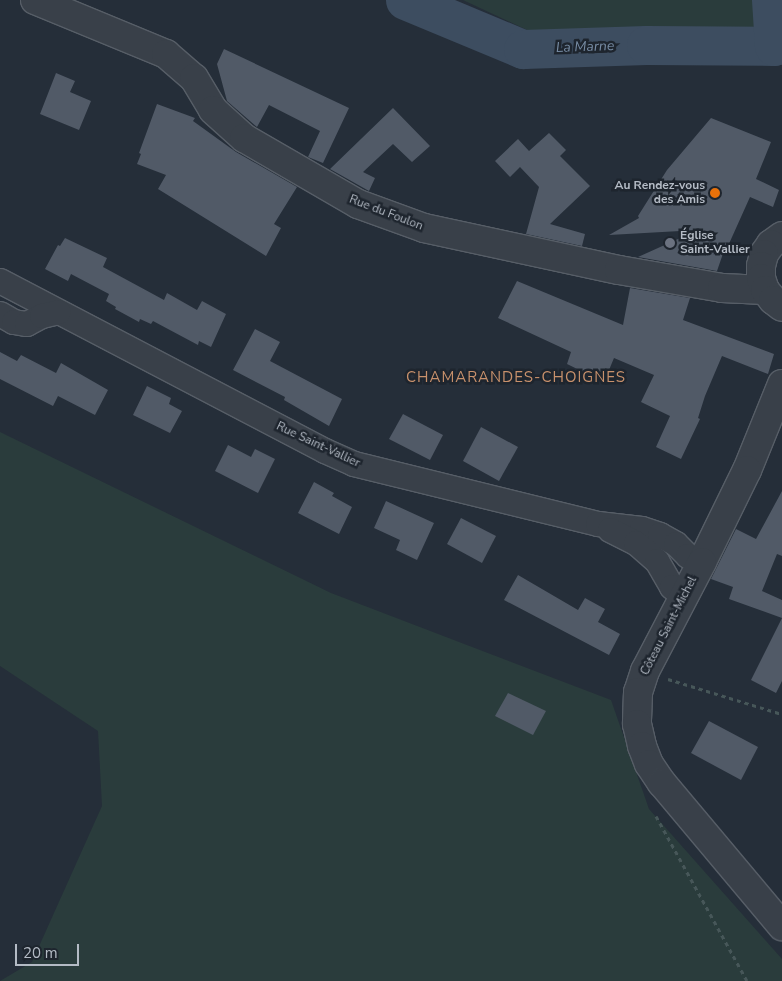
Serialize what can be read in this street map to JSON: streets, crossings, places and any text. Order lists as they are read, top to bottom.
{
  "streets": {
    "street": ["Rue du Foulon", "Rue Saint-Vallier", "Côteau Saint-Michel"]
  },
  "crossings": [
    ["Rue Saint-Vallier", "Côteau Saint-Michel"]
  ],
  "districts": ["CHAMARANDES-CHOIGNES"],
  "water": ["La Marne"],
  "places": ["Au Rendez-vous des Amis", "Église Saint-Vallier"],
  "scale_bar": "20 m"
}
